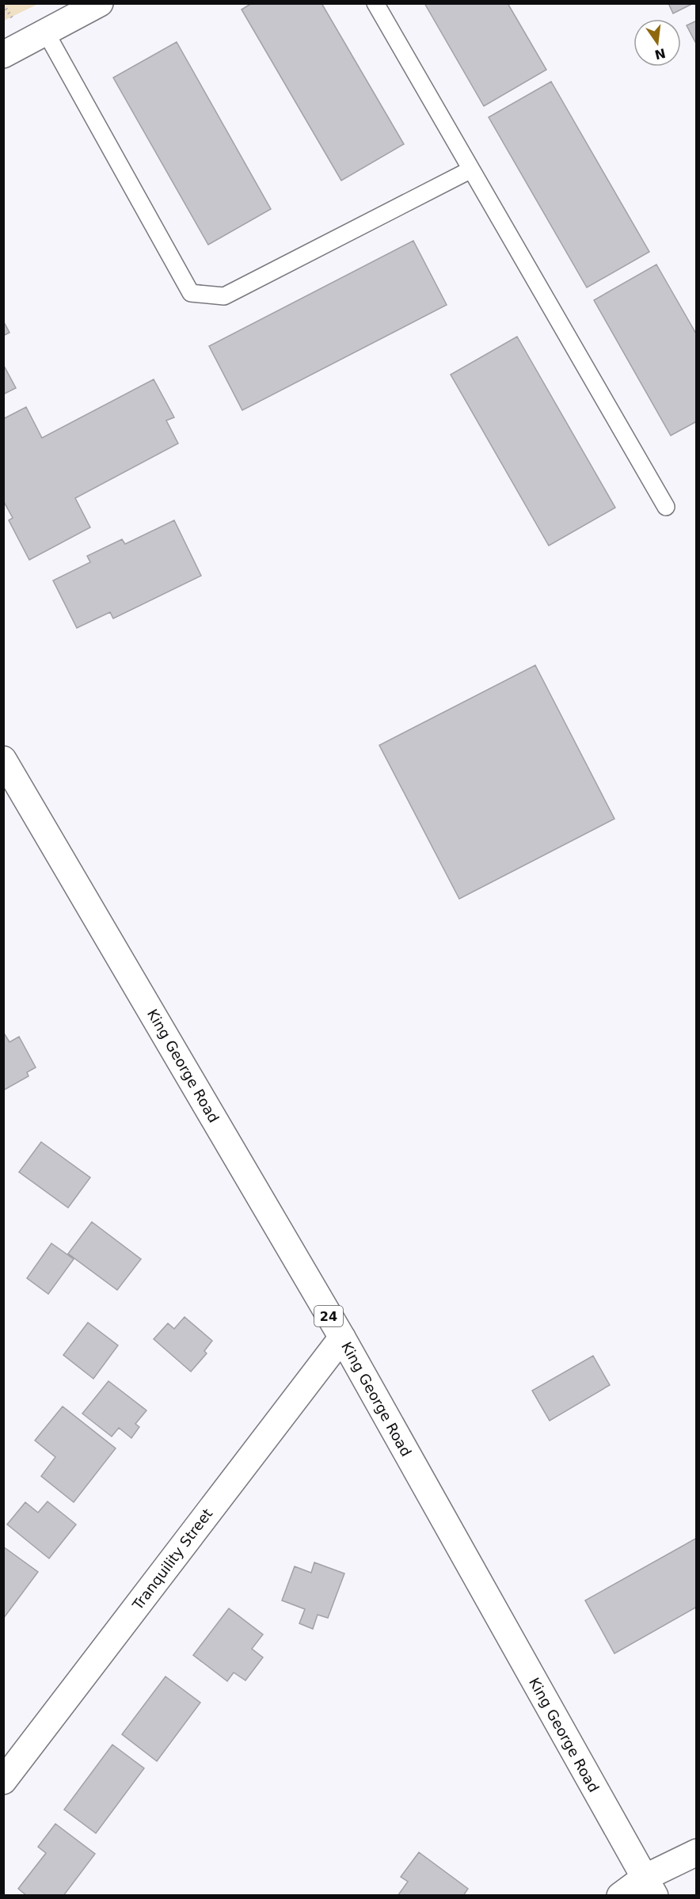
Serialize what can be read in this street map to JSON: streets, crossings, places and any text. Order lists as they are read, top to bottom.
{
  "streets": {
    "main road": ["King George Road", "24", "Tranquility Street"]
  },
  "crossings": [
    ["King George Road", "Tranquility Street"]
  ],
  "north": "bottom"
}
